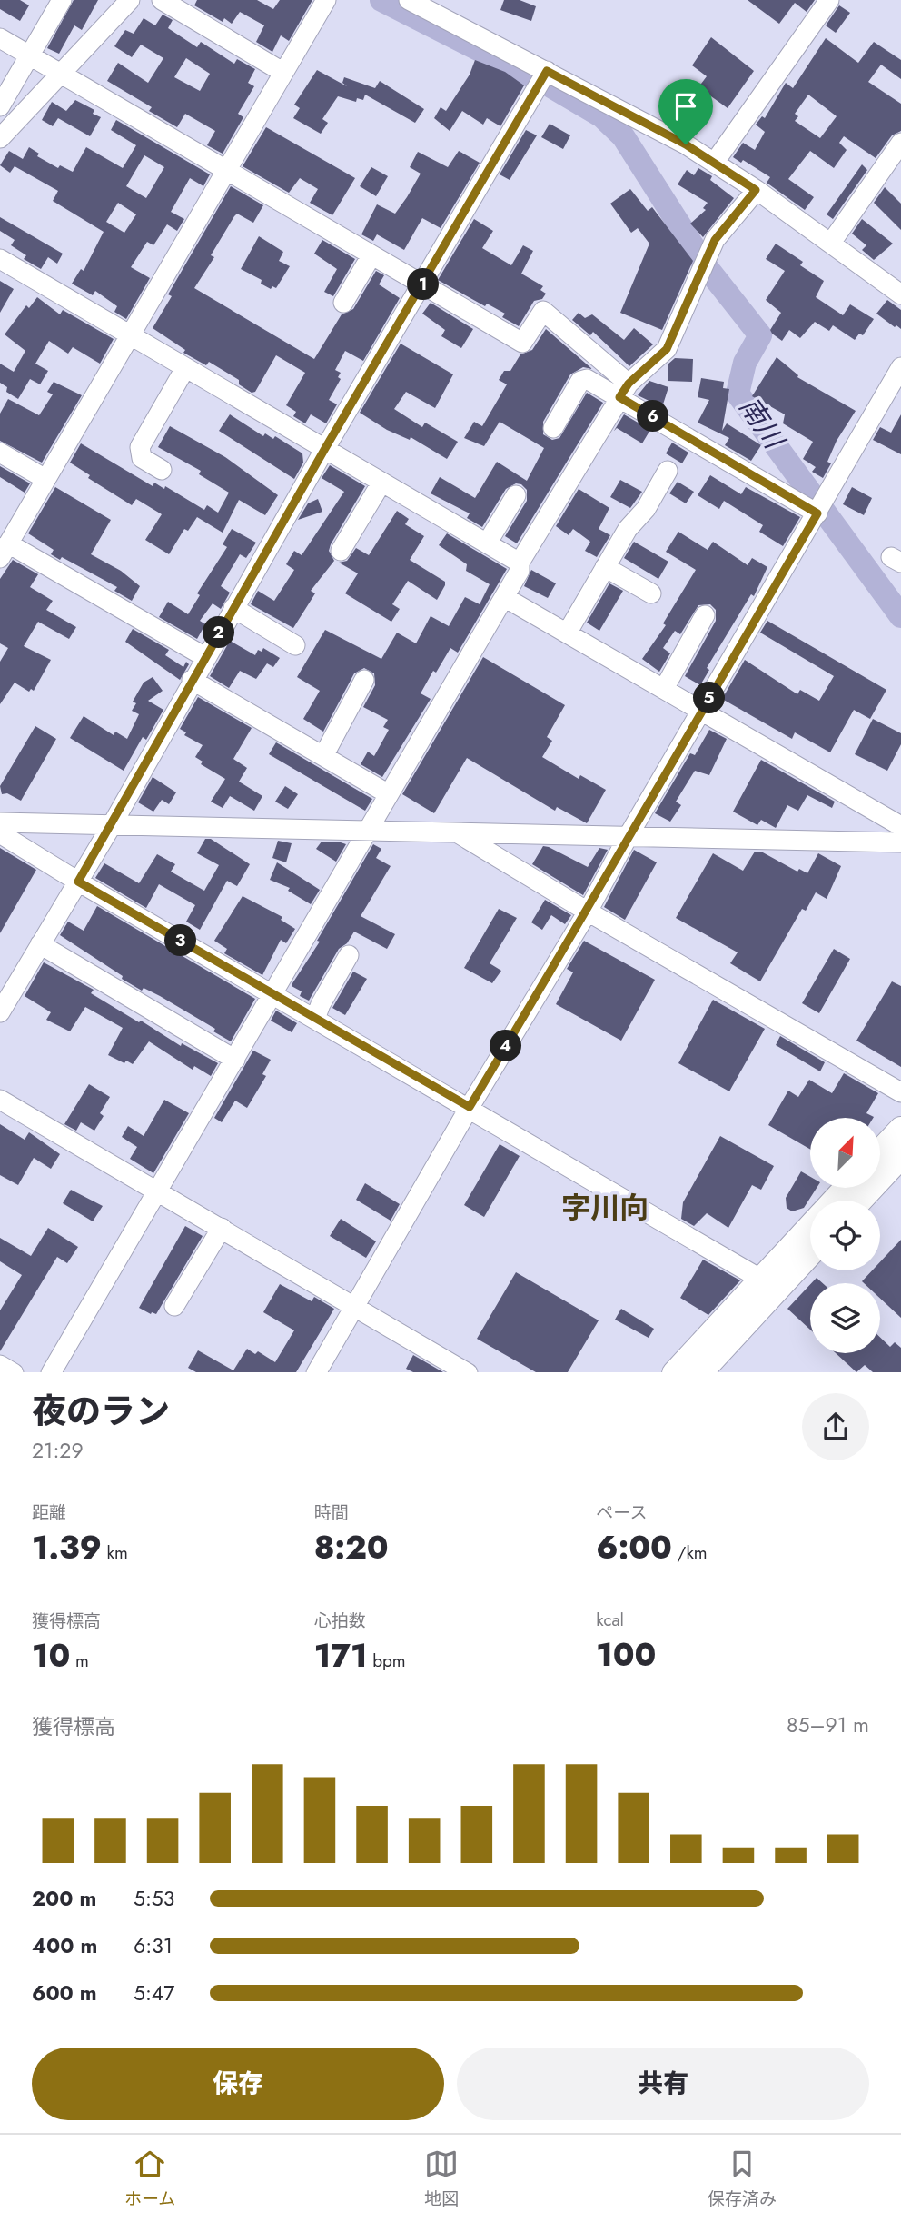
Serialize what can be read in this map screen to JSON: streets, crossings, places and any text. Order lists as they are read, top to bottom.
{
  "districts": ["字川向"],
  "water": ["南川"],
  "north": "top right",
  "page": {
    "pins": [
      "1",
      "6",
      "2",
      "5",
      "3",
      "4"
    ],
    "heading": ["夜のラン", "21:29"],
    "stats": [
      ["距離", "1.39 km"],
      ["時間", "8:20"],
      ["ペース", "6:00 /km"],
      ["獲得標高", "10 m"],
      ["心拍数", "171 bpm"],
      ["kcal", "100"]
    ],
    "chart": ["獲得標高", "85–91 m"],
    "list": [
      {
        "name": "200 m",
        "note": "5:53"
      },
      {
        "name": "400 m",
        "note": "6:31"
      },
      {
        "name": "600 m",
        "note": "5:47"
      }
    ],
    "buttons": ["保存", "共有"],
    "tabs": ["ホーム", "地図", "保存済み"]
  }
}
